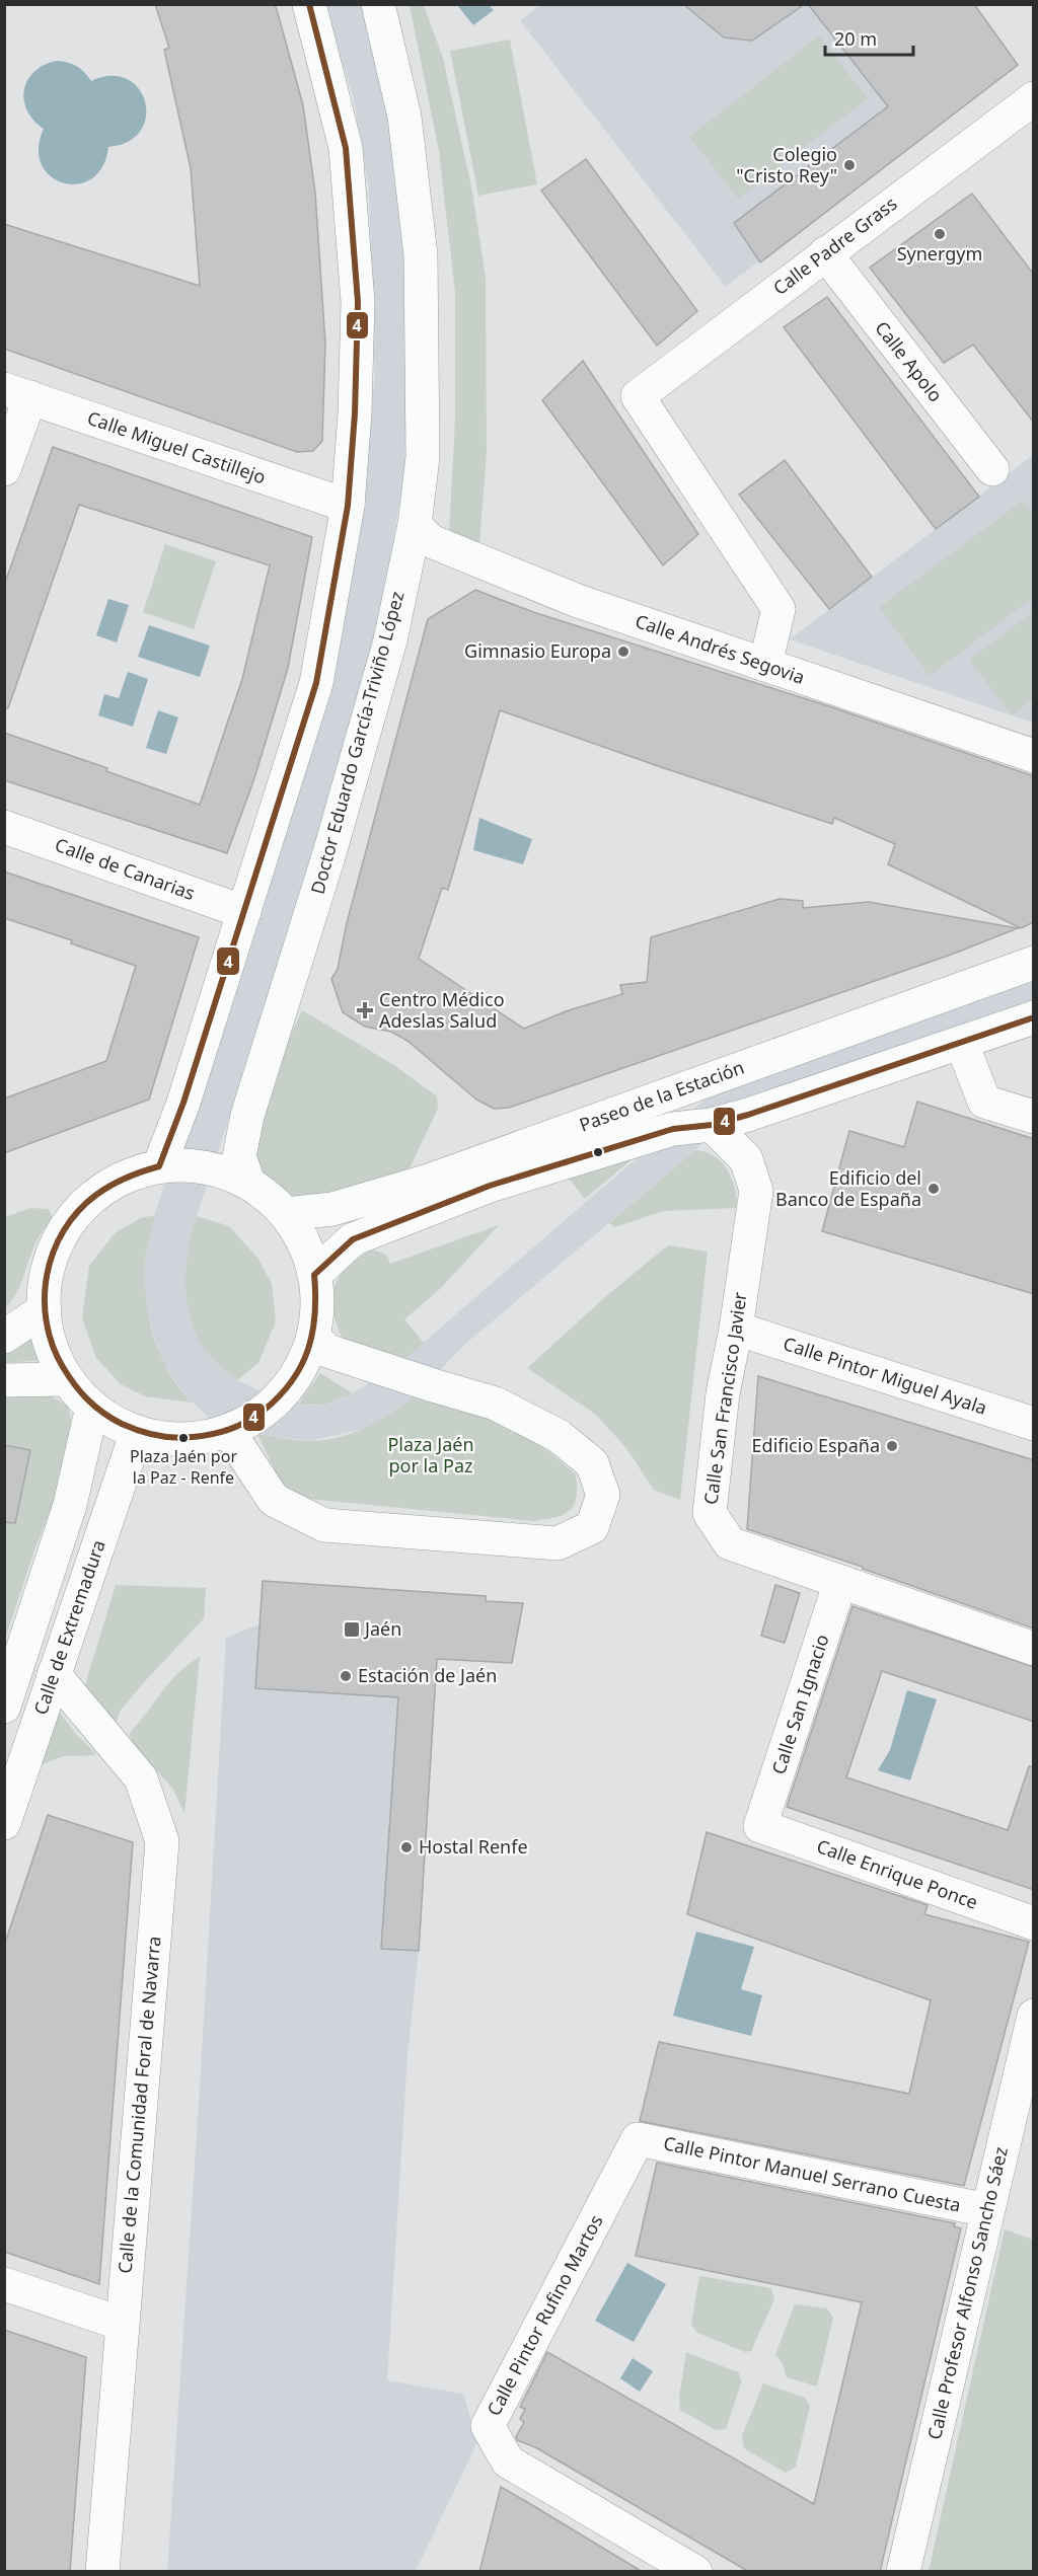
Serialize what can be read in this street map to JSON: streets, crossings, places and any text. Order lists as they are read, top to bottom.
{
  "streets": {
    "main road": [
      "Calle Padre Grass",
      "Calle Apolo",
      "Calle Miguel Castillejo",
      "Calle Andrés Segovia",
      "Doctor Eduardo García-Triviño López",
      "Calle de Canarias",
      "Paseo de la Estación",
      "Calle Pintor Miguel Ayala",
      "Calle San Francisco Javier",
      "Calle de Extremadura",
      "Calle San Ignacio",
      "Calle Enrique Ponce",
      "Calle de la Comunidad Foral de Navarra",
      "Calle Pintor Manuel Serrano Cuesta",
      "Calle Profesor Alfonso Sancho Sáez",
      "Calle Pintor Rufino Martos"
    ]
  },
  "crossings": [
    ["Calle Padre Grass", "Calle Apolo"],
    ["Calle Padre Grass", "Calle Andrés Segovia"],
    ["Calle Andrés Segovia", "Doctor Eduardo García-Triviño López"],
    ["Paseo de la Estación", "Calle San Francisco Javier"],
    ["Calle Pintor Miguel Ayala", "Calle San Francisco Javier"],
    ["Calle San Francisco Javier", "Calle San Ignacio"],
    ["Calle de Extremadura", "Calle de la Comunidad Foral de Navarra"],
    ["Calle San Ignacio", "Calle Enrique Ponce"],
    ["Calle Pintor Manuel Serrano Cuesta", "Calle Profesor Alfonso Sancho Sáez"],
    ["Calle Pintor Manuel Serrano Cuesta", "Calle Pintor Rufino Martos"]
  ],
  "parks": ["Plaza Jaén por la Paz"],
  "places": {
    "other": [
      "Colegio \"Cristo Rey\"",
      "Synergym",
      "Gimnasio Europa",
      "Edificio del Banco de España",
      "Plaza Jaén por la Paz - Renfe",
      "Edificio España",
      "Estación de Jaén",
      "Hostal Renfe"
    ],
    "health": ["Centro Médico Adeslas Salud"],
    "transit": ["Jaén"]
  },
  "lines": ["transit line 4"],
  "scale_bar": "20 m"
}
